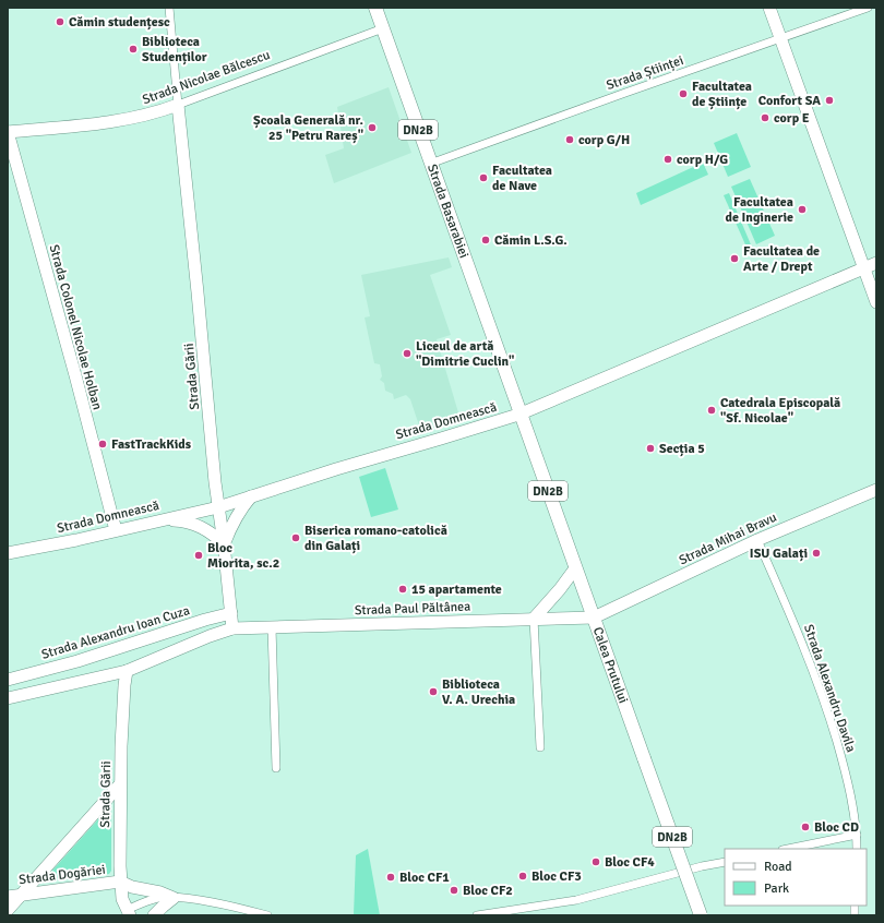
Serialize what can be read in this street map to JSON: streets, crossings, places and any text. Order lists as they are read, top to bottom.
{
  "streets": {
    "main road": [
      "Strada Nicolae Bălcescu",
      "DN2B",
      "Strada Basarabiei",
      "Strada Colonel Nicolae Holban",
      "Strada Gării",
      "Strada Domnească",
      "Strada Mihai Bravu",
      "Strada Paul Păltânea",
      "Strada Alexandru Ioan Cuza",
      "Calea Prutului",
      "Strada Dogăriei"
    ],
    "street": ["Strada Științei", "Strada Alexandru Davila"]
  },
  "crossings": [
    ["Strada Științei", "Strada Basarabiei"],
    ["Strada Nicolae Bălcescu", "Strada Basarabiei"],
    ["Strada Nicolae Bălcescu", "Strada Colonel Nicolae Holban"],
    ["Strada Nicolae Bălcescu", "Strada Gării"],
    ["Strada Basarabiei", "Strada Domnească"],
    ["Strada Basarabiei", "Calea Prutului"],
    ["Strada Colonel Nicolae Holban", "Strada Domnească"],
    ["Strada Gării", "Strada Domnească"],
    ["Strada Gării", "Strada Paul Păltânea"],
    ["Strada Gării", "Strada Alexandru Ioan Cuza"],
    ["Strada Gării", "Strada Dogăriei"],
    ["Strada Domnească", "Calea Prutului"],
    ["Strada Mihai Bravu", "Strada Paul Păltânea"],
    ["Strada Mihai Bravu", "Calea Prutului"],
    ["Strada Mihai Bravu", "Strada Alexandru Davila"],
    ["Strada Paul Păltânea", "Calea Prutului"]
  ],
  "places": [
    "Cămin studențesc",
    "Biblioteca Studenților",
    "Facultatea de Științe",
    "Confort SA",
    "corp E",
    "Școala Generală nr. 25 \"Petru Rareș\"",
    "corp G/H",
    "corp H/G",
    "Facultatea de Nave",
    "Facultatea de Inginerie",
    "Cămin L.S.G.",
    "Facultatea de Arte / Drept",
    "Liceul de artă \"Dimitrie Cuclin\"",
    "Catedrala Episcopală \"Sf. Nicolae\"",
    "FastTrackKids",
    "Secția 5",
    "Biserica romano-catolică din Galați",
    "ISU Galați",
    "Bloc Miorita, sc.2",
    "15 apartamente",
    "Biblioteca V. A. Urechia",
    "Bloc CD",
    "Bloc CF4",
    "Bloc CF3",
    "Bloc CF1",
    "Bloc CF2"
  ],
  "legend": ["Road", "Park"]
}
